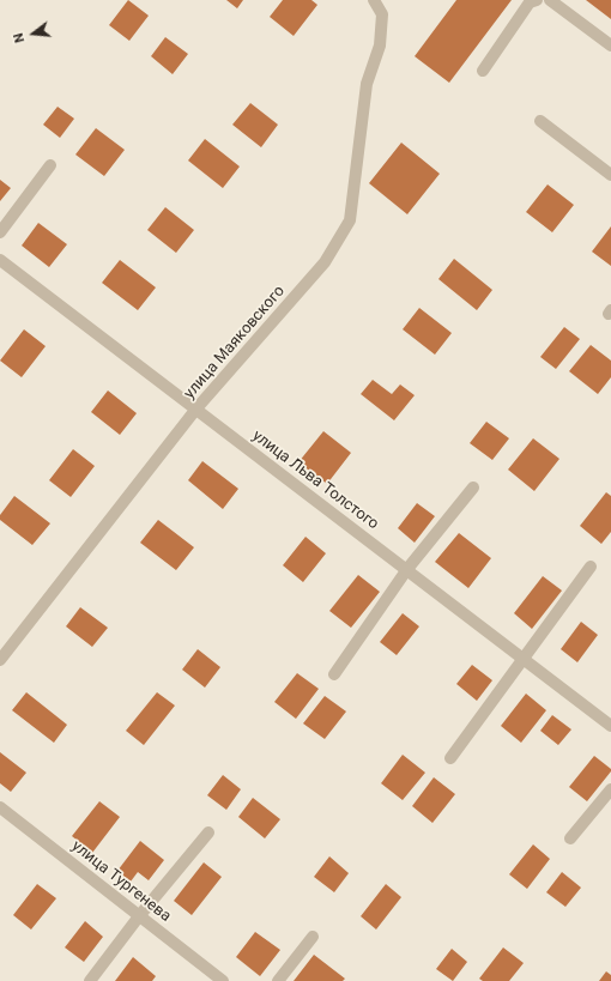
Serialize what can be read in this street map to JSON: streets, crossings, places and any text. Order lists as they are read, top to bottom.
{
  "streets": {
    "street": ["улица Маяковского", "улица Льва Толстого", "улица Тургенева"]
  },
  "crossings": [
    ["улица Маяковского", "улица Льва Толстого"]
  ],
  "north": "left"
}
